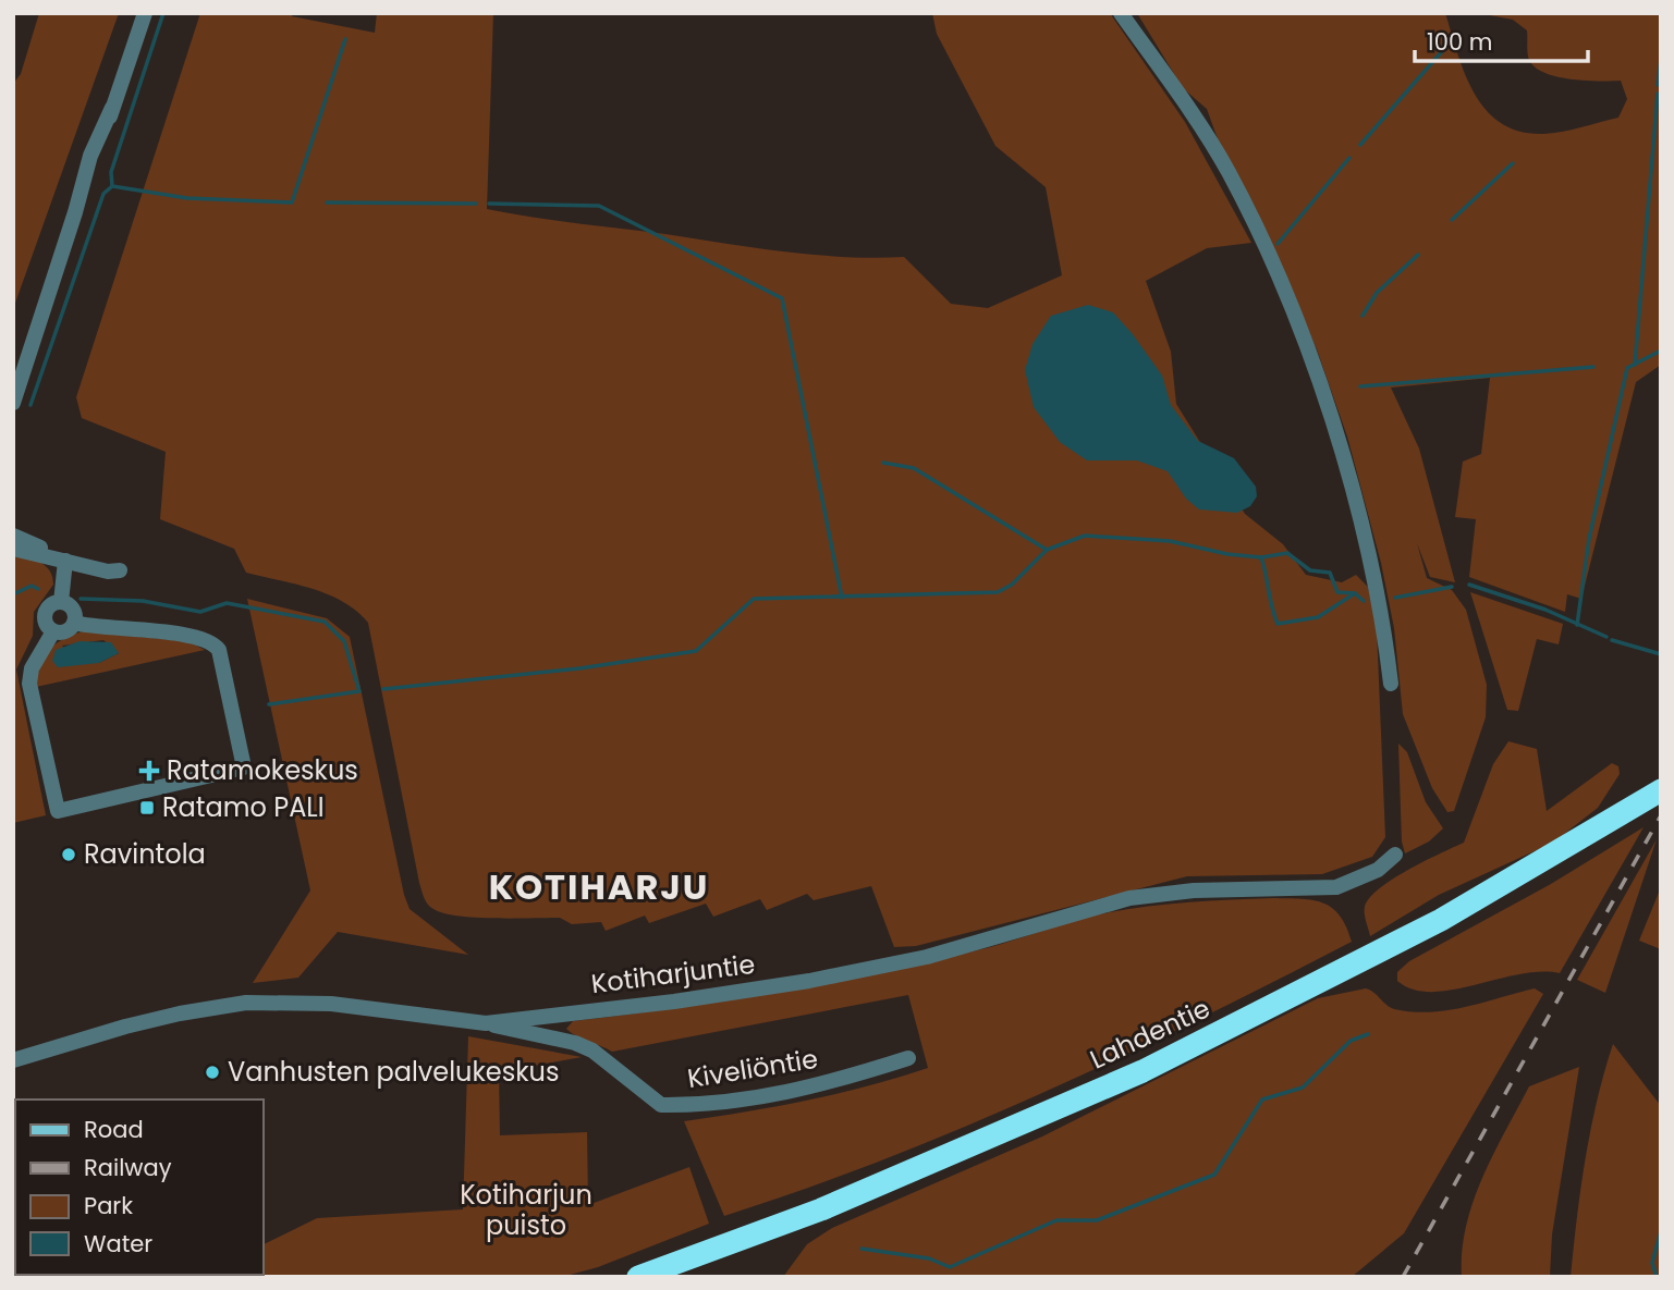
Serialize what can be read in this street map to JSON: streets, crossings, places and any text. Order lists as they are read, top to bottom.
{
  "streets": {
    "highway": ["Lahdentie"],
    "street": ["Kotiharjuntie", "Kiveliöntie"]
  },
  "crossings": [
    ["Kotiharjuntie", "Kiveliöntie"]
  ],
  "districts": ["KOTIHARJU"],
  "parks": ["Kotiharjun puisto"],
  "places": {
    "health": ["Ratamokeskus"],
    "transit": ["Ratamo PALI"],
    "other": ["Ravintola", "Vanhusten palvelukeskus"]
  },
  "legend": [
    "Road",
    "Railway",
    "Park",
    "Water"
  ],
  "scale_bar": "100 m"
}
